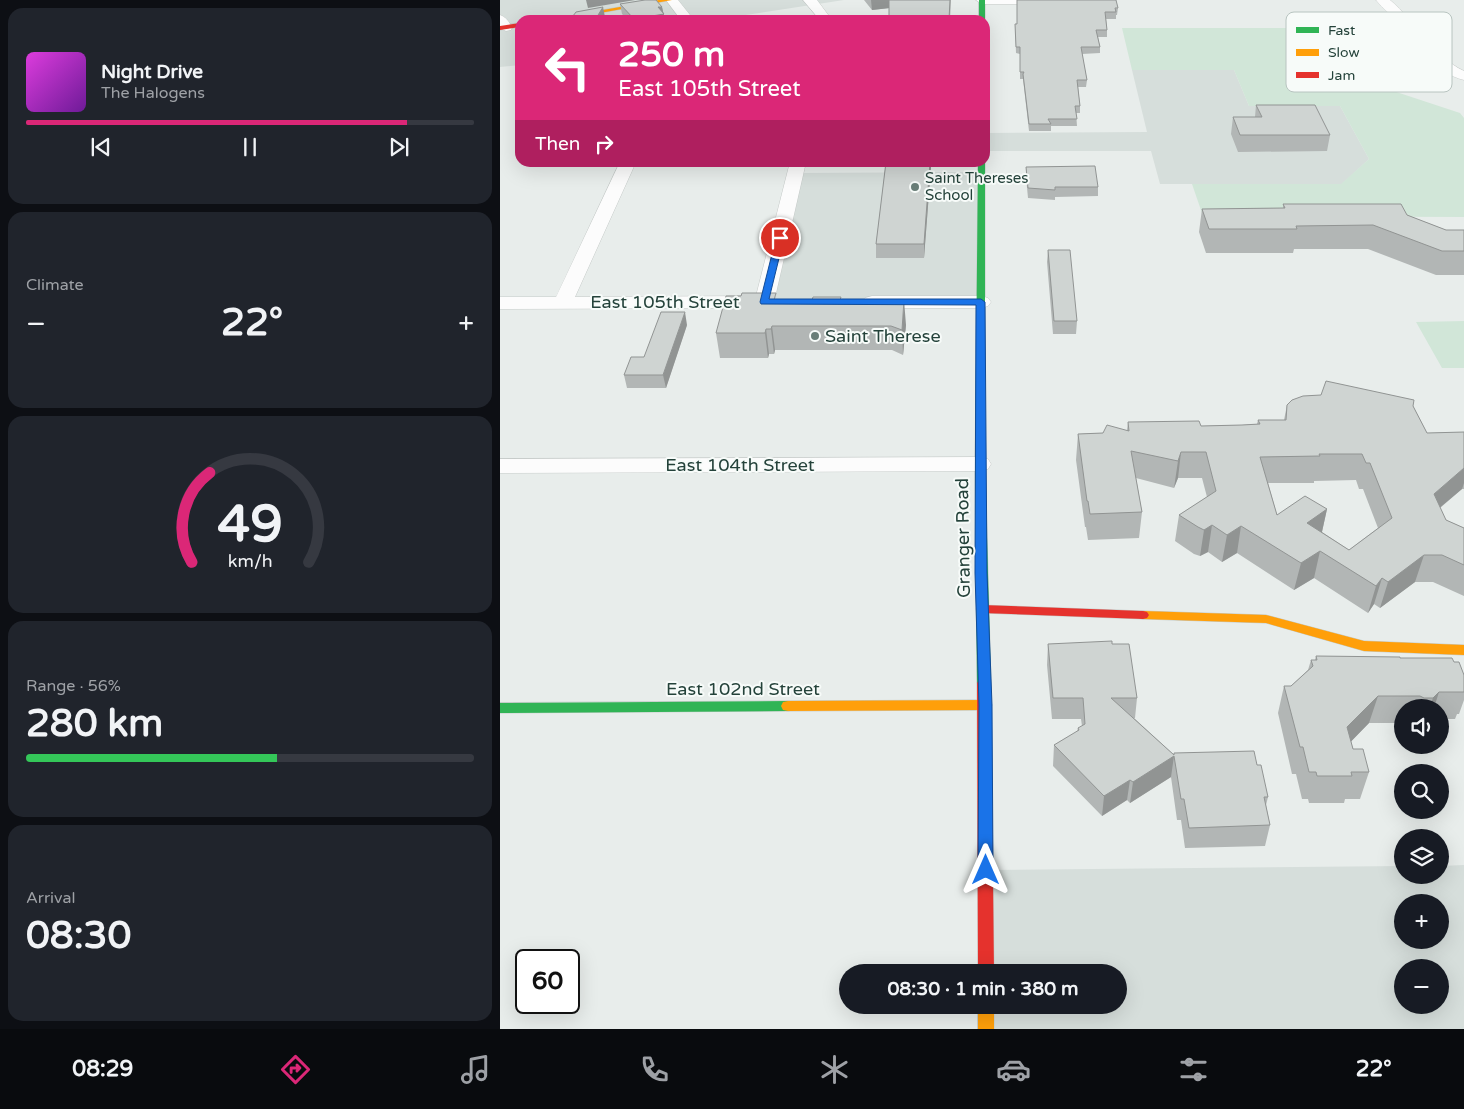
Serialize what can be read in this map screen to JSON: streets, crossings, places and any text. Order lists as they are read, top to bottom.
{
  "streets": {
    "main road": ["Granger Road", "East 102nd Street"],
    "street": ["East 105th Street", "East 104th Street"]
  },
  "crossings": [
    ["East 104th Street", "Granger Road"],
    ["Granger Road", "East 102nd Street"]
  ],
  "places": ["Saint Thereses School", "Saint Therese"],
  "legend": ["Fast", "Slow", "Jam"],
  "page": {
    "turn": ["250 m", "East 105th Street"],
    "song": ["Night Drive", "The Halogens"],
    "then": "Then",
    "tile": [
      "Climate",
      ["Range · 56%", "280 km"],
      ["Arrival", "08:30"]
    ],
    "heat": ["−", "22°", "+"],
    "map_buttons": ["+", "−"],
    "limit": "60",
    "trip": "08:30 · 1 min · 380 m",
    "tabs": ["08:29", "22°"],
    "gauge": ["49", "km/h"]
  }
}
